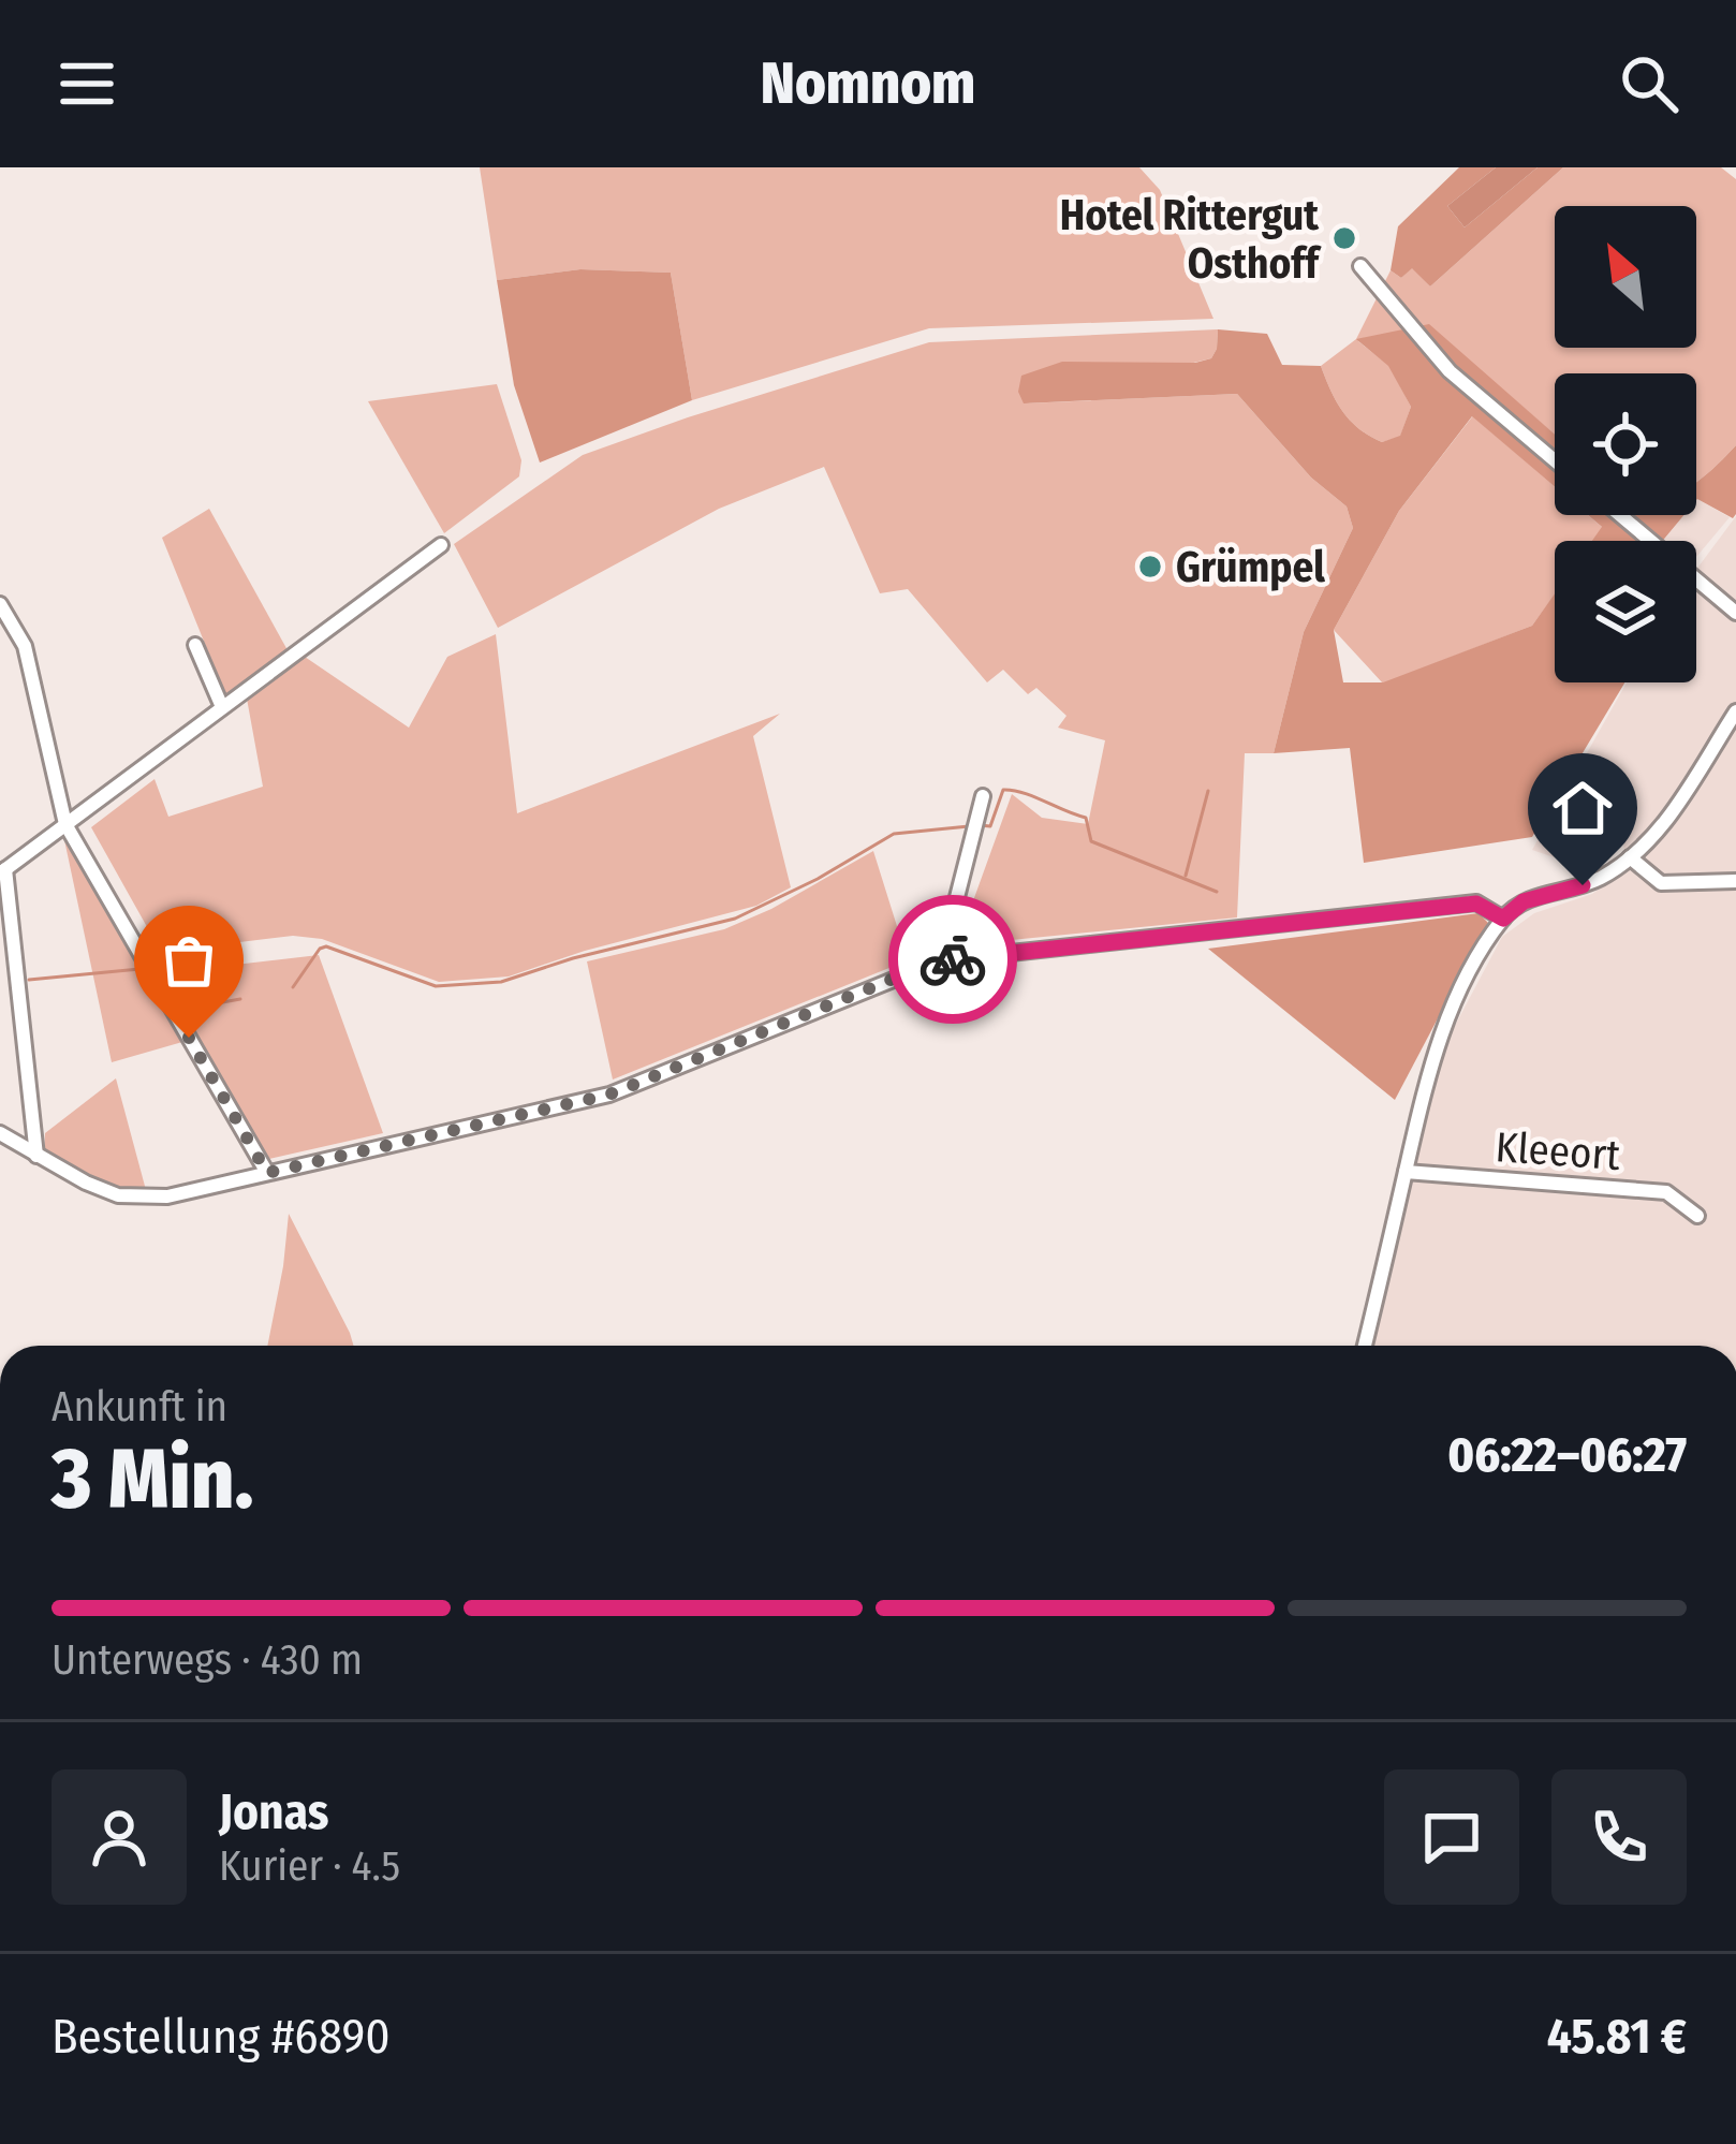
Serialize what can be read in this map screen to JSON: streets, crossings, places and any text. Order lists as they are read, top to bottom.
{
  "streets": {
    "street": ["Kleeort"]
  },
  "places": ["Hotel Rittergut Osthoff", "Grümpel"],
  "north": "top left",
  "page": {
    "header": "Nomnom",
    "heading": ["3 Min.", "Ankunft in", "06:22–06:27"],
    "panel": [
      "Jonas",
      "Kurier · 4.5",
      "Bestellung #6890",
      "45.81 €"
    ],
    "bar": "Unterwegs · 430 m"
  }
}
